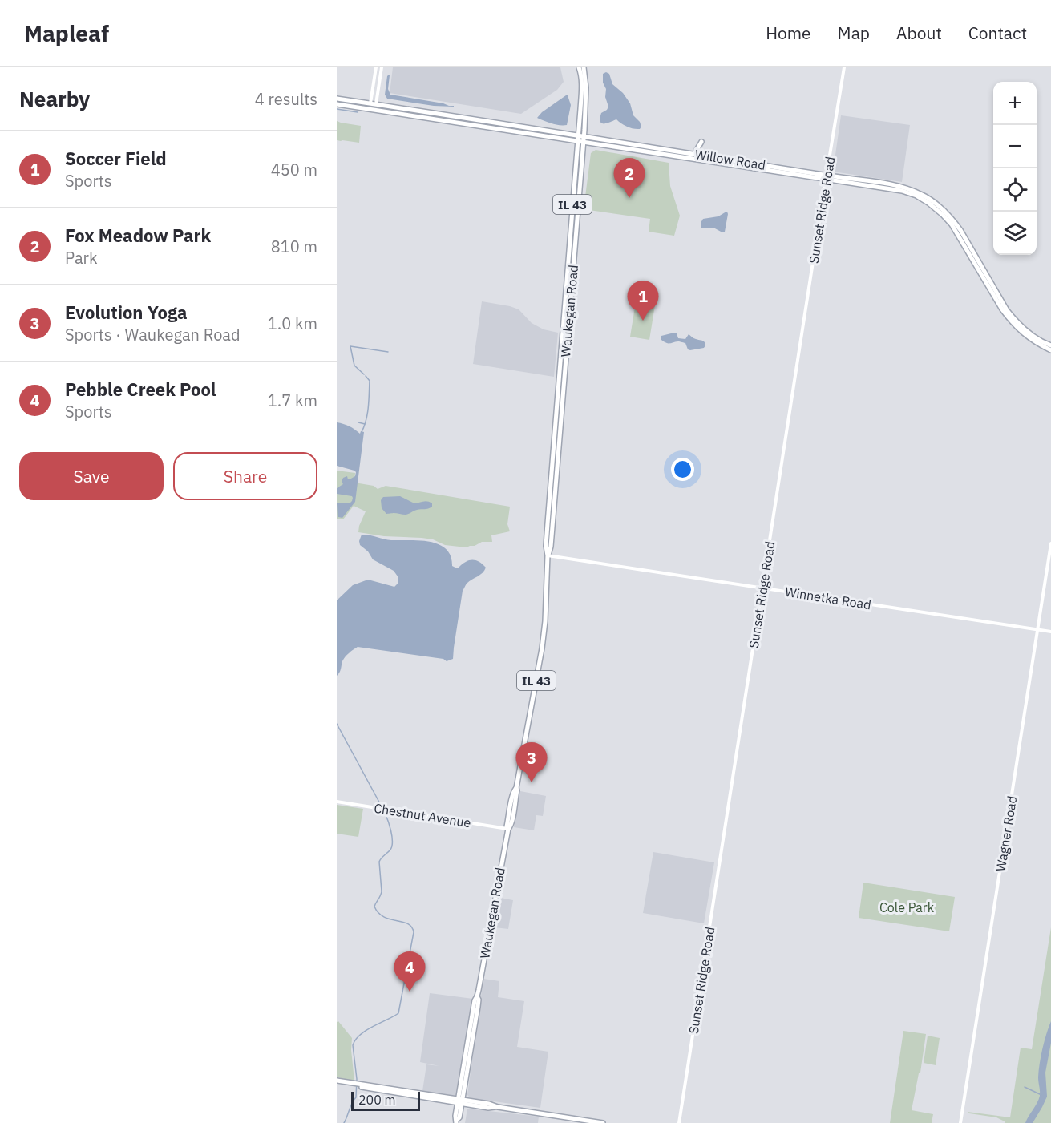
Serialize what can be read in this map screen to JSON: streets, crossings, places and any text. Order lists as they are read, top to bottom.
{
  "streets": {
    "main road": ["Willow Road", "IL 43", "Waukegan Road"],
    "street": [
      "Sunset Ridge Road",
      "Winnetka Road",
      "Chestnut Avenue",
      "Wagner Road"
    ]
  },
  "crossings": [
    ["Willow Road", "Sunset Ridge Road"],
    ["Willow Road", "Waukegan Road"],
    ["Sunset Ridge Road", "Winnetka Road"],
    ["Waukegan Road", "Winnetka Road"],
    ["Waukegan Road", "Chestnut Avenue"],
    ["Winnetka Road", "Wagner Road"]
  ],
  "parks": ["Cole Park"],
  "scale_bar": "200 m",
  "page": {
    "header": "Mapleaf",
    "nav": [
      "Home",
      "Map",
      "About",
      "Contact"
    ],
    "heading": ["Nearby", "4 results"],
    "map_buttons": ["+", "−"],
    "list": [
      {
        "mark": "1",
        "name": "Soccer Field",
        "note": "Sports",
        "value": "450 m"
      },
      {
        "mark": "2",
        "name": "Fox Meadow Park",
        "note": "Park",
        "value": "810 m"
      },
      {
        "mark": "3",
        "name": "Evolution Yoga",
        "note": "Sports · Waukegan Road",
        "value": "1.0 km"
      },
      {
        "mark": "4",
        "name": "Pebble Creek Pool",
        "note": "Sports",
        "value": "1.7 km"
      }
    ],
    "pins": [
      "2",
      "1",
      "3",
      "4"
    ],
    "buttons": ["Save", "Share"],
    "scale": "200 m"
  }
}
